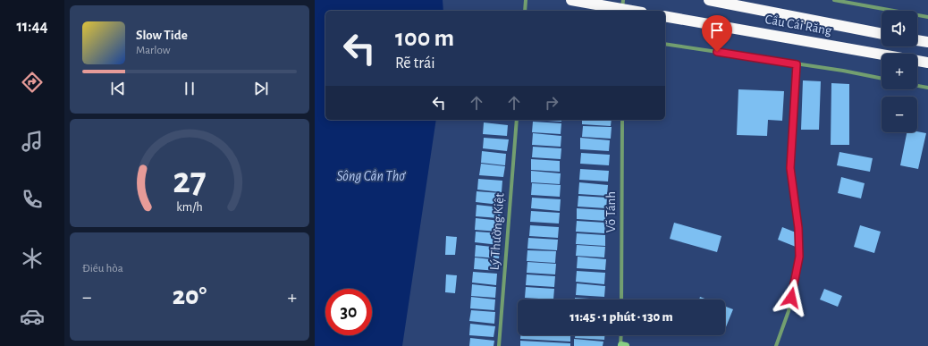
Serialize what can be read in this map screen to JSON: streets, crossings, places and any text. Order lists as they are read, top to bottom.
{
  "streets": {
    "highway": ["Cầu Cái Răng"],
    "street": ["Võ Tánh", "Lý Thường Kiệt"]
  },
  "water": ["Sông Cần Thơ"],
  "page": {
    "tabs": "11:44",
    "map_buttons": ["+", "−"],
    "turn": ["100 m", "Rẽ trái"],
    "song": ["Slow Tide", "Marlow"],
    "tile": "Điều hòa",
    "heat": ["−", "20°", "+"],
    "limit": "30",
    "trip": "11:45 · 1 phút · 130 m",
    "gauge": ["27", "km/h"]
  }
}
